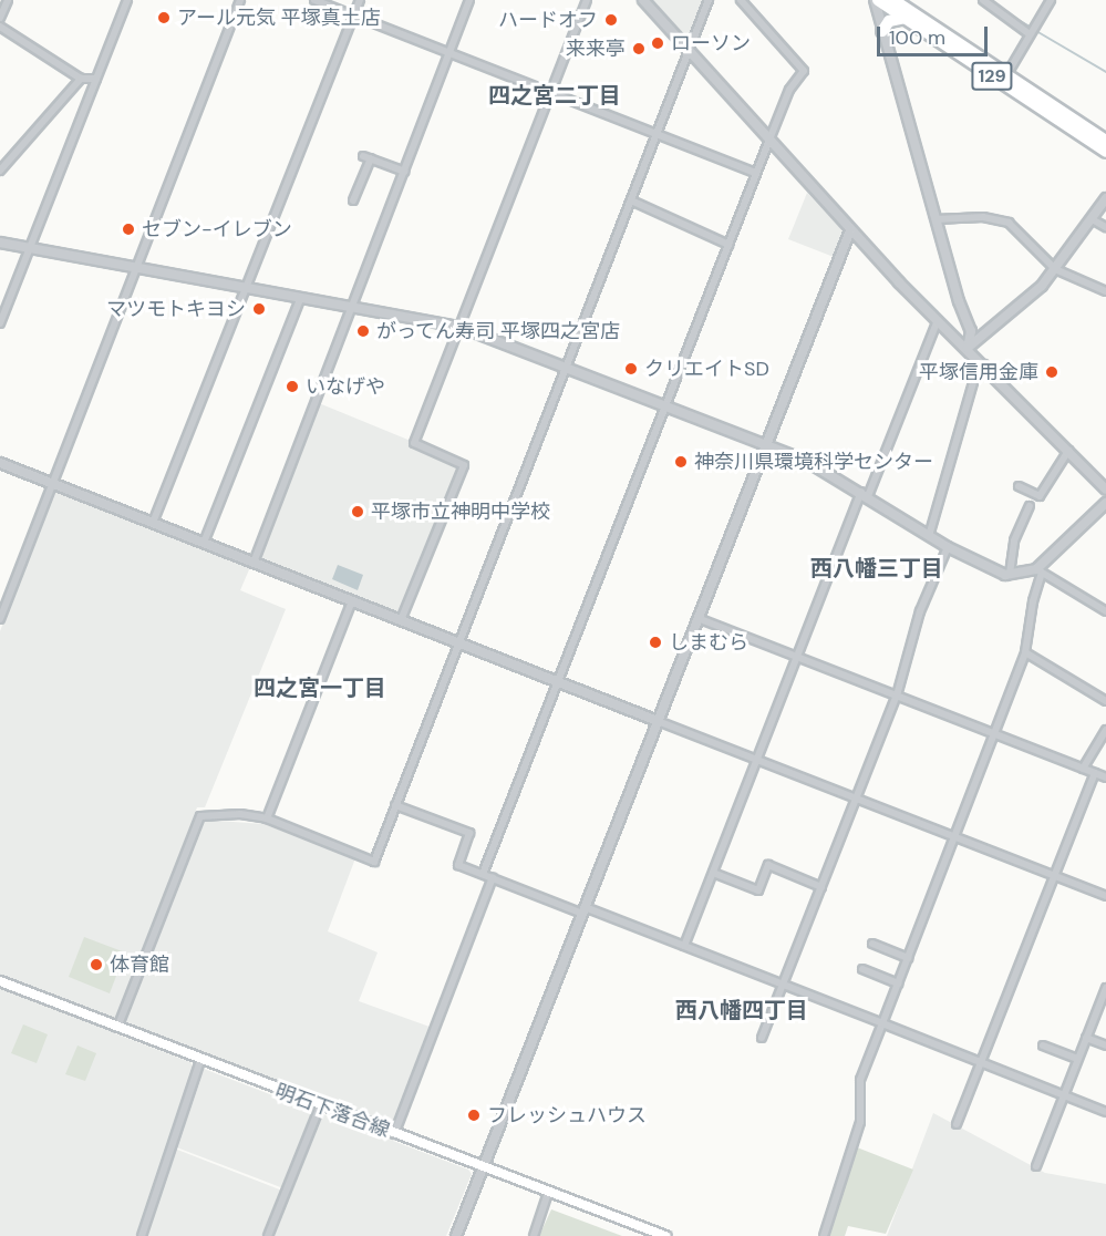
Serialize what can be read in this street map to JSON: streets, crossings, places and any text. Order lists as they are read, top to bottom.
{
  "streets": {
    "highway": ["129"],
    "main road": ["明石下落合線"]
  },
  "districts": [
    "四之宮二丁目",
    "西八幡三丁目",
    "四之宮一丁目",
    "西八幡四丁目"
  ],
  "places": [
    "アール元気 平塚真土店",
    "ハードオフ",
    "ローソン",
    "来来亭",
    "セブン-イレブン",
    "マツモトキヨシ",
    "がってん寿司 平塚四之宮店",
    "クリエイトSD",
    "平塚信用金庫",
    "いなげや",
    "神奈川県環境科学センター",
    "平塚市立神明中学校",
    "しまむら",
    "体育館",
    "フレッシュハウス"
  ],
  "scale_bar": "100 m"
}
